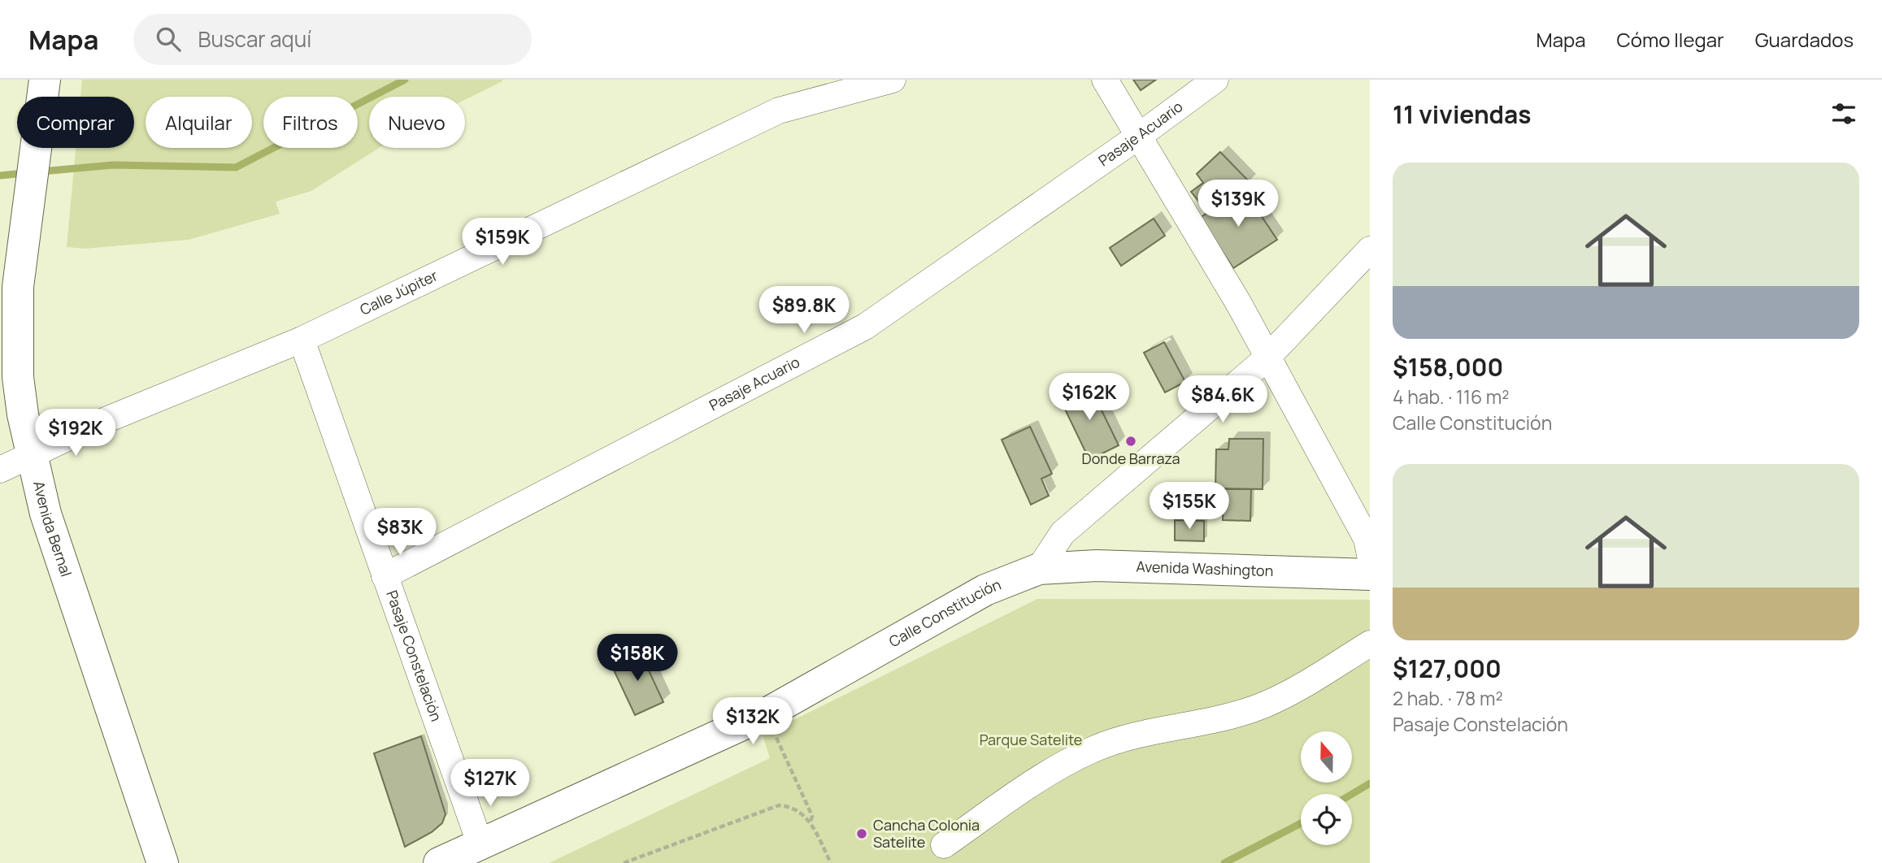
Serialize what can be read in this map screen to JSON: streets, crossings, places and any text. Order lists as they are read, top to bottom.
{
  "streets": {
    "main road": ["Avenida Bernal", "Avenida Washington", "Calle Constitución"],
    "street": ["Pasaje Acuario", "Calle Júpiter", "Pasaje Constelación"]
  },
  "crossings": [
    ["Pasaje Acuario", "Pasaje Constelación"],
    ["Calle Júpiter", "Avenida Bernal"],
    ["Calle Júpiter", "Pasaje Constelación"],
    ["Avenida Washington", "Calle Constitución"],
    ["Calle Constitución", "Pasaje Constelación"]
  ],
  "parks": ["Parque Satelite"],
  "places": ["Donde Barraza", "Cancha Colonia Satelite"],
  "north": "top",
  "page": {
    "header": "Mapa",
    "search": "Buscar aquí",
    "nav": ["Mapa", "Cómo llegar", "Guardados"],
    "heading": "11 viviendas",
    "chip": [
      "Comprar",
      "Alquilar",
      "Filtros",
      "Nuevo"
    ],
    "list": [
      {
        "name": "$158,000",
        "note": "4 hab. · 116 m² · Calle Constitución"
      },
      {
        "name": "$127,000",
        "note": "2 hab. · 78 m² · Pasaje Constelación"
      }
    ],
    "price": [
      "$139K",
      "$159K",
      "$89.8K",
      "$162K",
      "$84.6K",
      "$192K",
      "$155K",
      "$83K",
      "$158K",
      "$132K",
      "$127K"
    ]
  }
}
